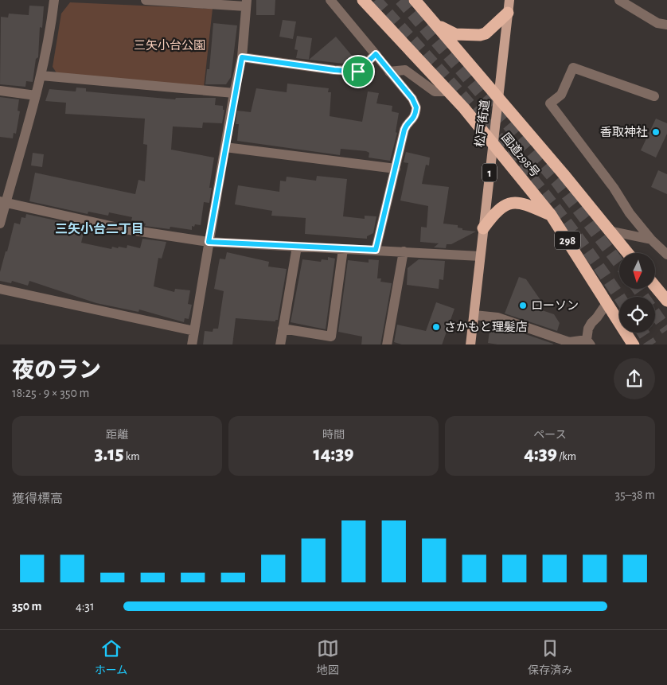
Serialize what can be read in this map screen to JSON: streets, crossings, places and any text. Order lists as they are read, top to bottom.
{
  "streets": {
    "highway": ["国道298号", "298"],
    "main road": ["松戸街道", "1"]
  },
  "crossings": [
    ["松戸街道", "国道298号"]
  ],
  "districts": ["三矢小台二丁目"],
  "parks": ["三矢小台公園"],
  "places": ["香取神社", "ローソン", "さかもと理髪店"],
  "north": "bottom",
  "page": {
    "heading": ["夜のラン", "18:25 · 9 × 350 m"],
    "stats": [
      ["距離", "3.15 km"],
      ["時間", "14:39"],
      ["ペース", "4:39 /km"]
    ],
    "chart": ["獲得標高", "35–38 m"],
    "list": [
      {
        "name": "350 m",
        "note": "4:31"
      }
    ],
    "tabs": ["ホーム", "地図", "保存済み"]
  }
}
